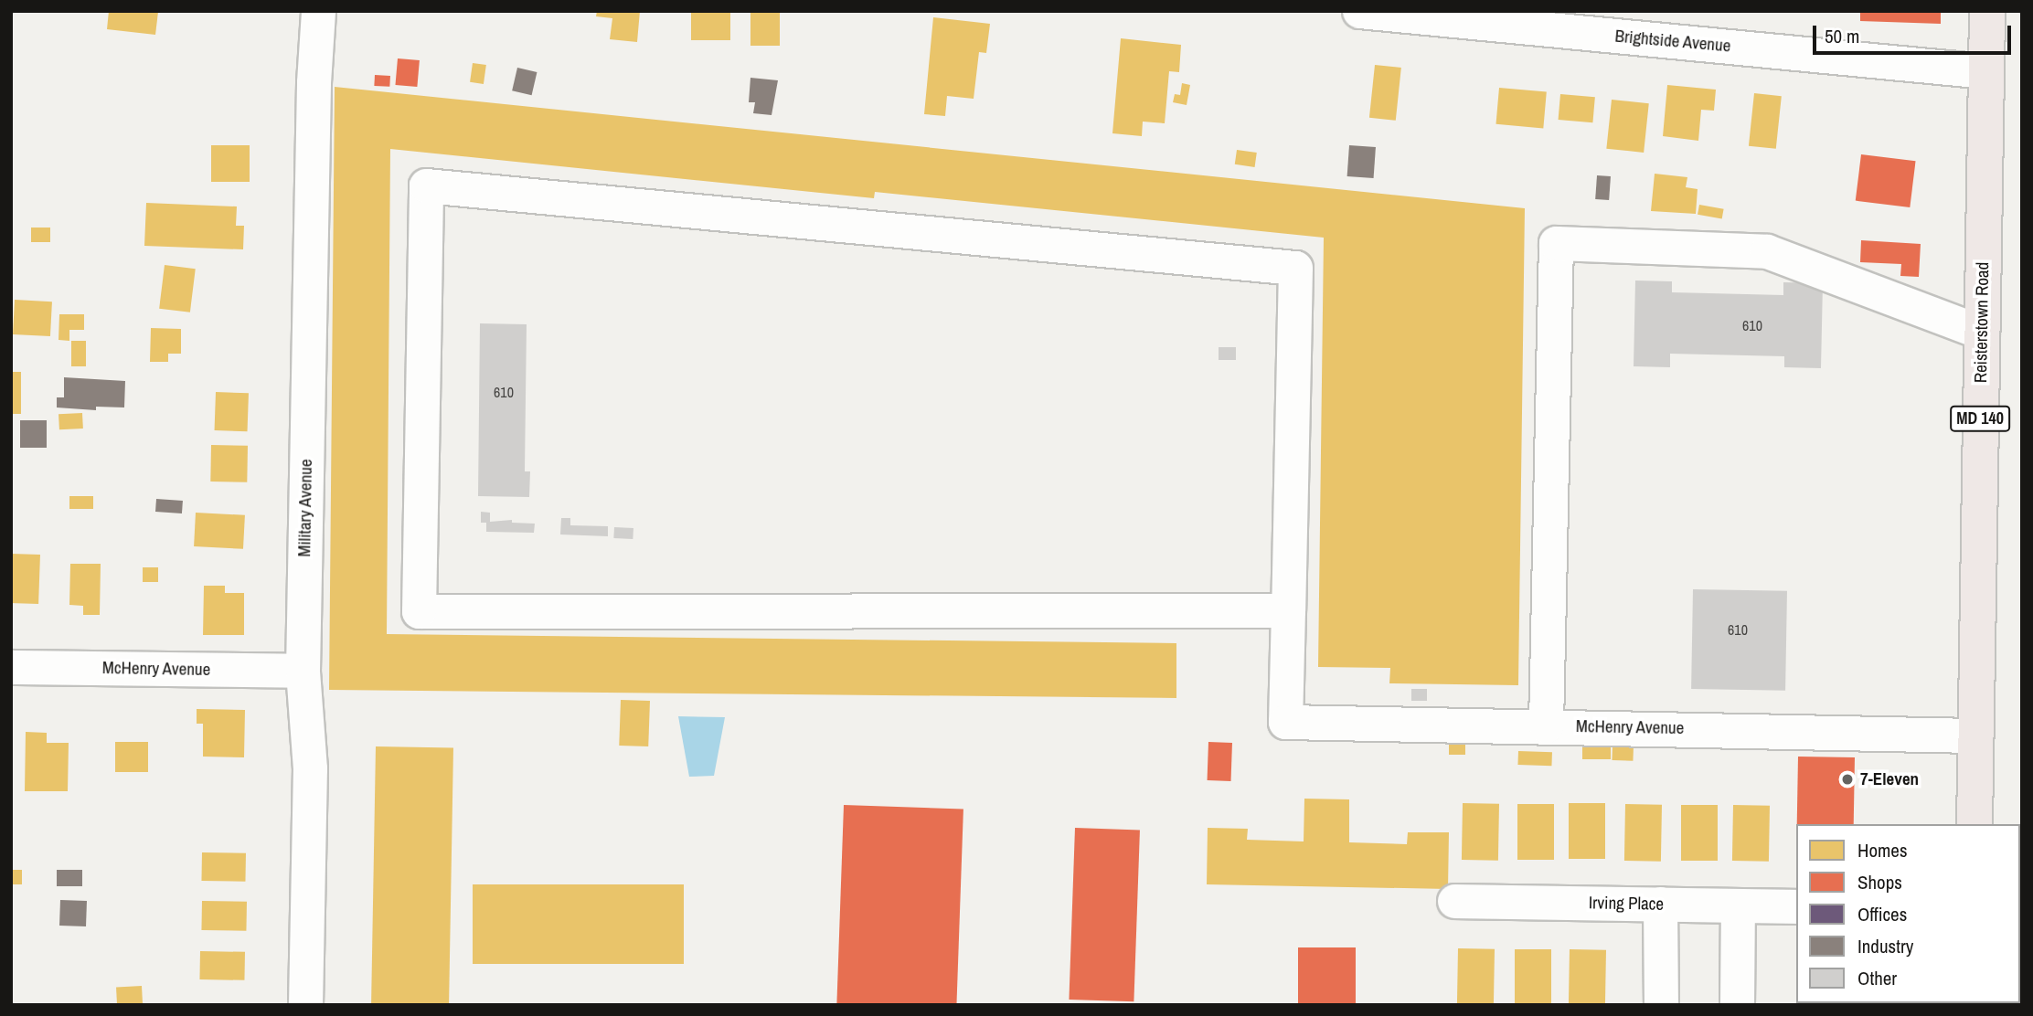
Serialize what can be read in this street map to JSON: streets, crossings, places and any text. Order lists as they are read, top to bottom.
{
  "streets": {
    "main road": ["Reisterstown Road", "MD 140"],
    "street": [
      "Brightside Avenue",
      "Military Avenue",
      "McHenry Avenue",
      "Irving Place"
    ]
  },
  "crossings": [
    ["Brightside Avenue", "Reisterstown Road"],
    ["Reisterstown Road", "McHenry Avenue"],
    ["Military Avenue", "McHenry Avenue"]
  ],
  "places": ["7-Eleven"],
  "house_numbers": ["610", "610", "610"],
  "legend": [
    "Homes",
    "Shops",
    "Offices",
    "Industry",
    "Other"
  ],
  "scale_bar": "50 m"
}
